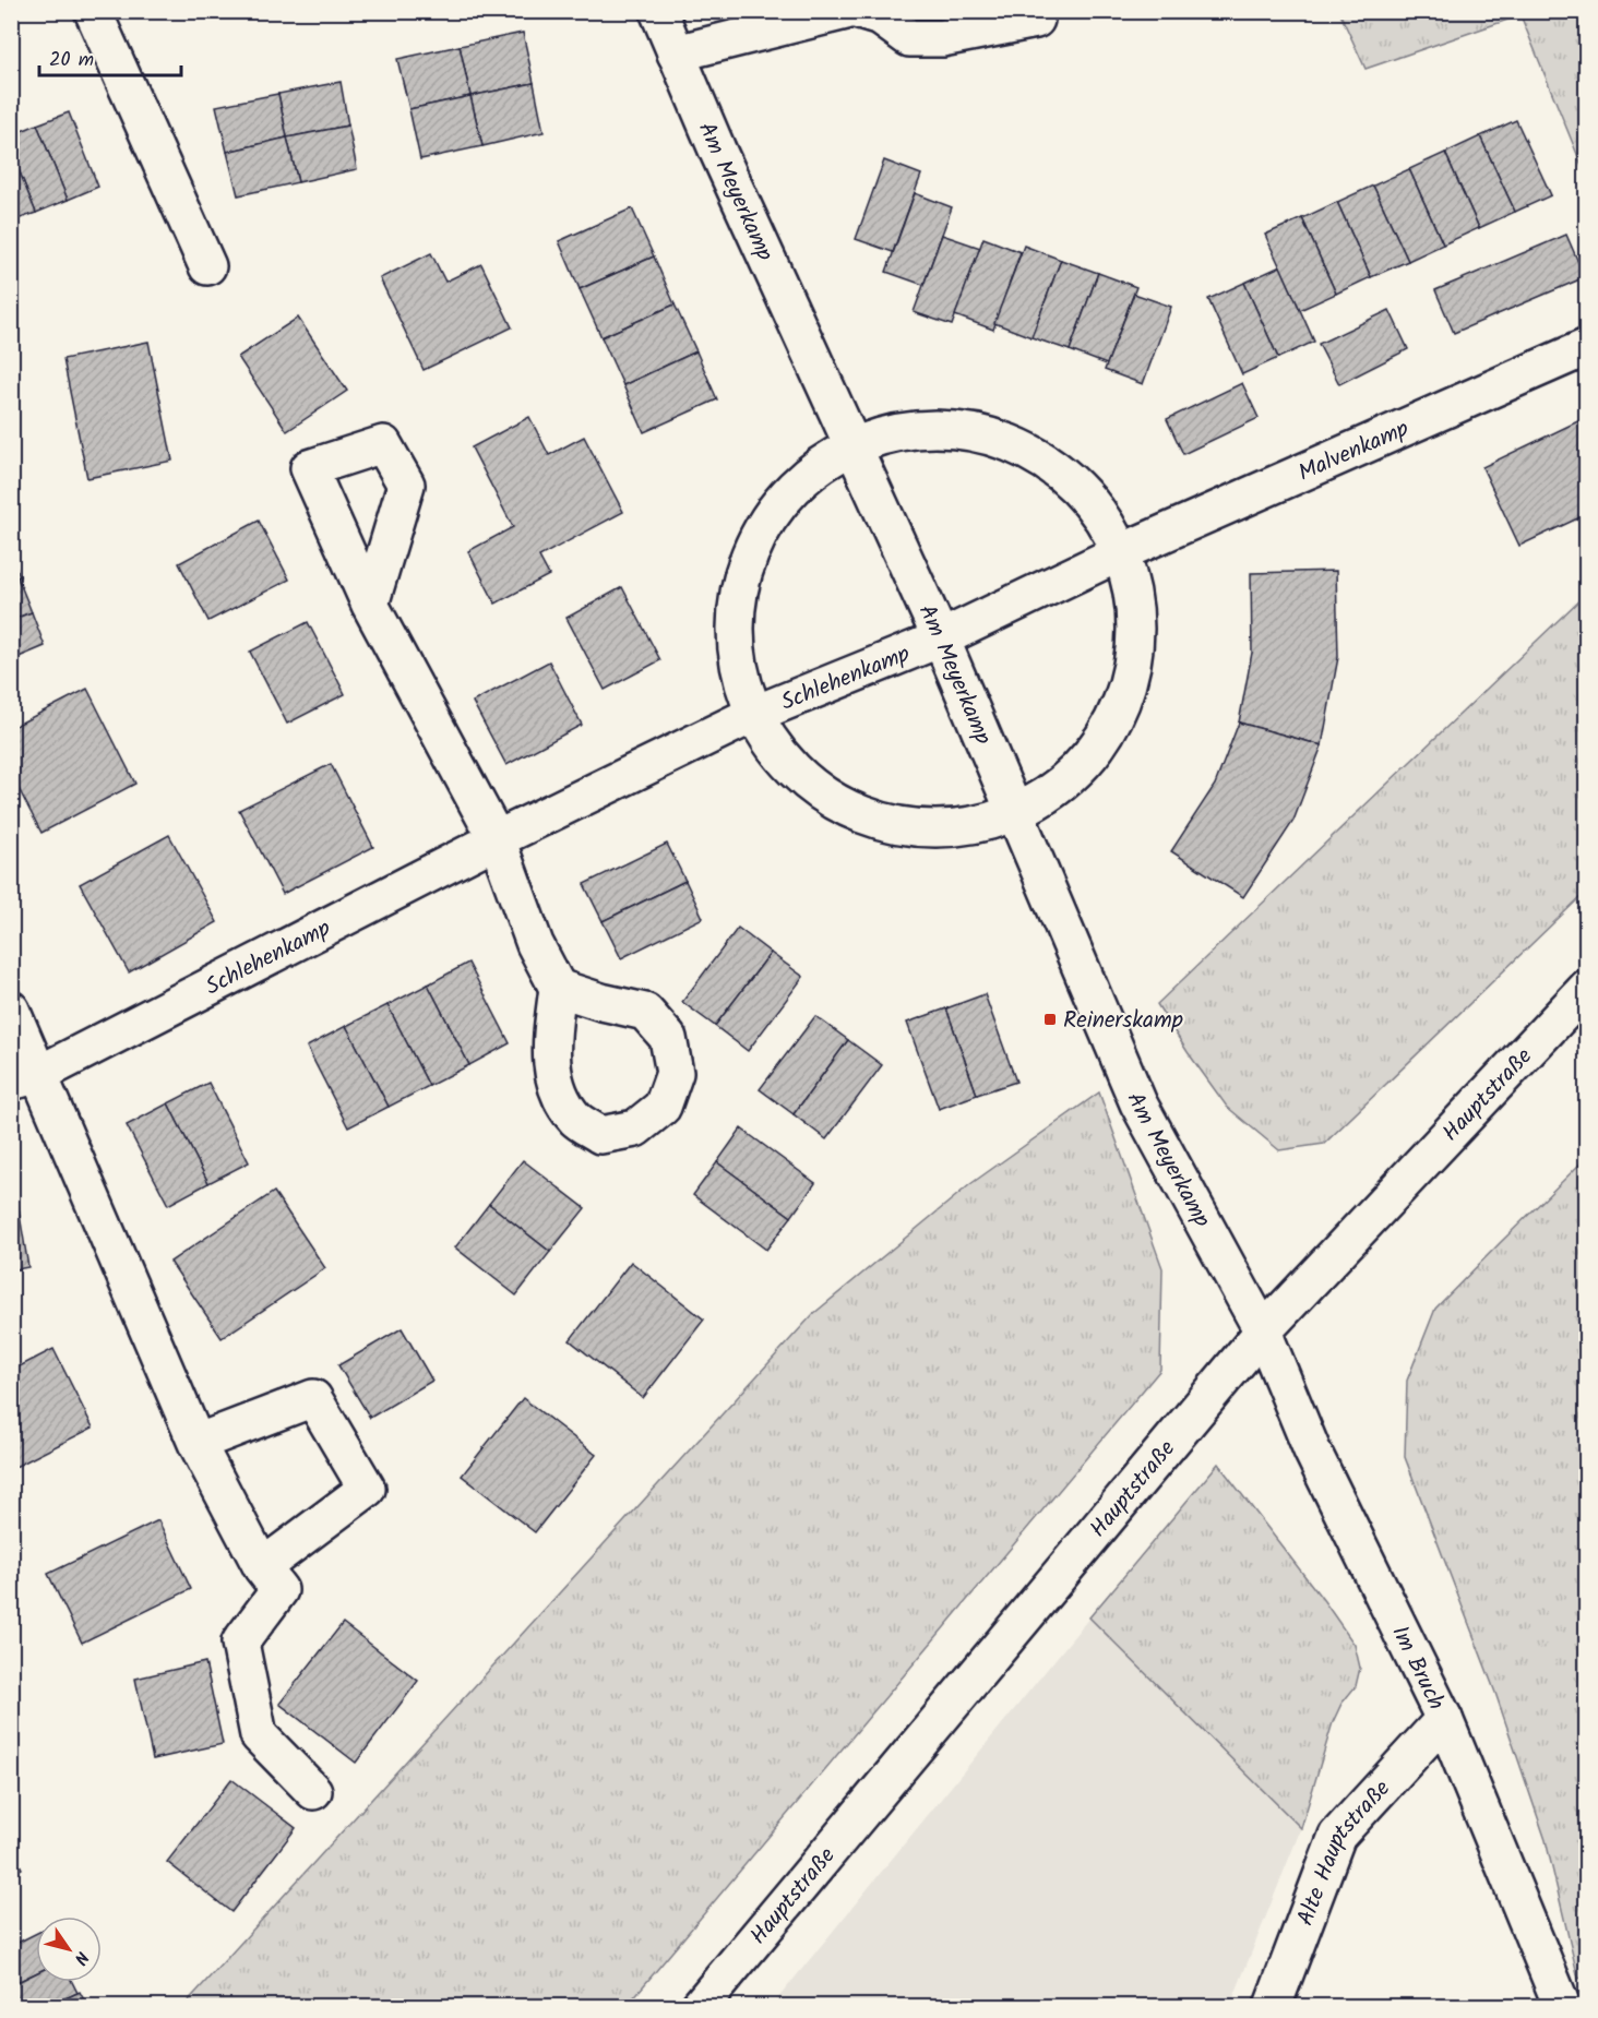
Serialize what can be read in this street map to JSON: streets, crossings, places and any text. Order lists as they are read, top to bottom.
{
  "streets": {
    "street": [
      "Am Meyerkamp",
      "Malvenkamp",
      "Schlehenkamp",
      "Hauptstraße",
      "Im Bruch",
      "Alte Hauptstraße"
    ]
  },
  "crossings": [
    ["Am Meyerkamp", "Malvenkamp"],
    ["Am Meyerkamp", "Schlehenkamp"],
    ["Am Meyerkamp", "Hauptstraße"],
    ["Am Meyerkamp", "Im Bruch"],
    ["Malvenkamp", "Schlehenkamp"],
    ["Hauptstraße", "Im Bruch"],
    ["Im Bruch", "Alte Hauptstraße"]
  ],
  "places": {
    "transit": ["Reinerskamp"]
  },
  "scale_bar": "20 m",
  "north": "bottom right"
}
